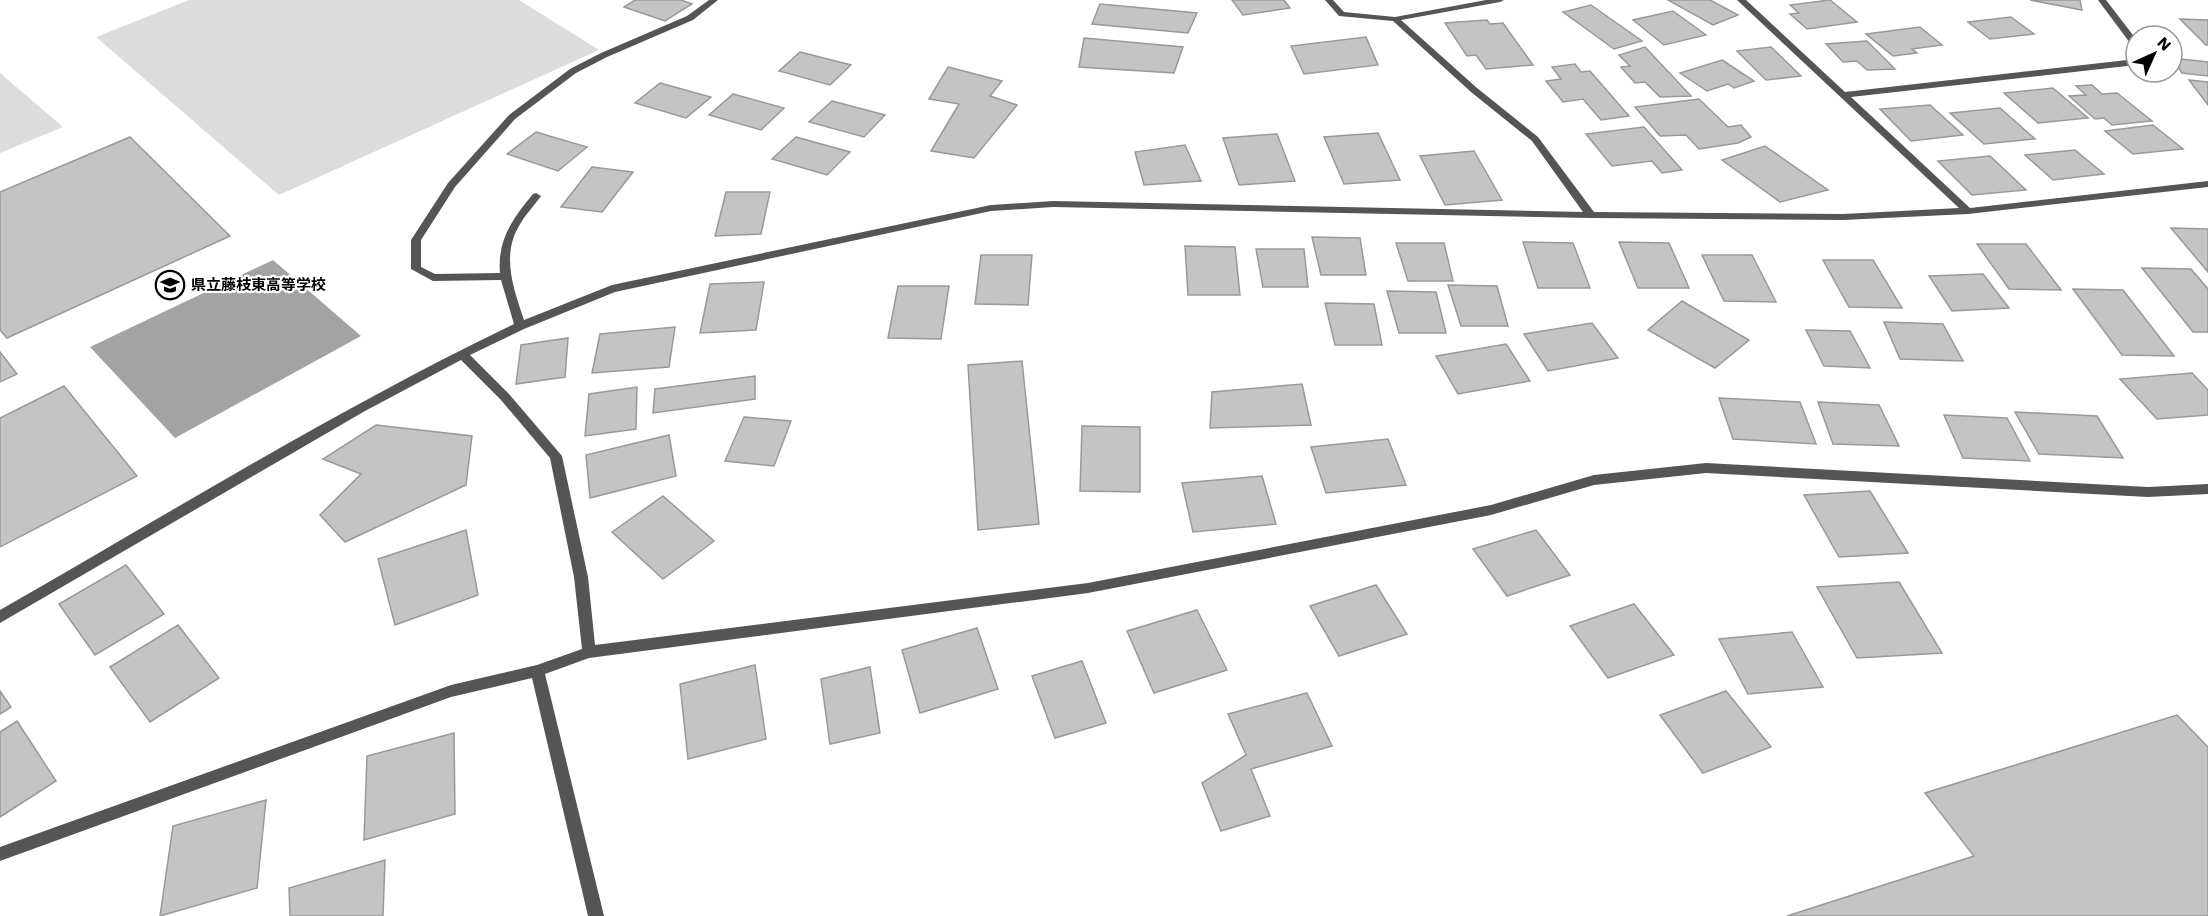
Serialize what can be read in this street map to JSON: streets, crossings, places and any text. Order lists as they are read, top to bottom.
{
  "places": {
    "school or university": ["県立藤枝東高等学校"]
  },
  "north": "top right"
}
